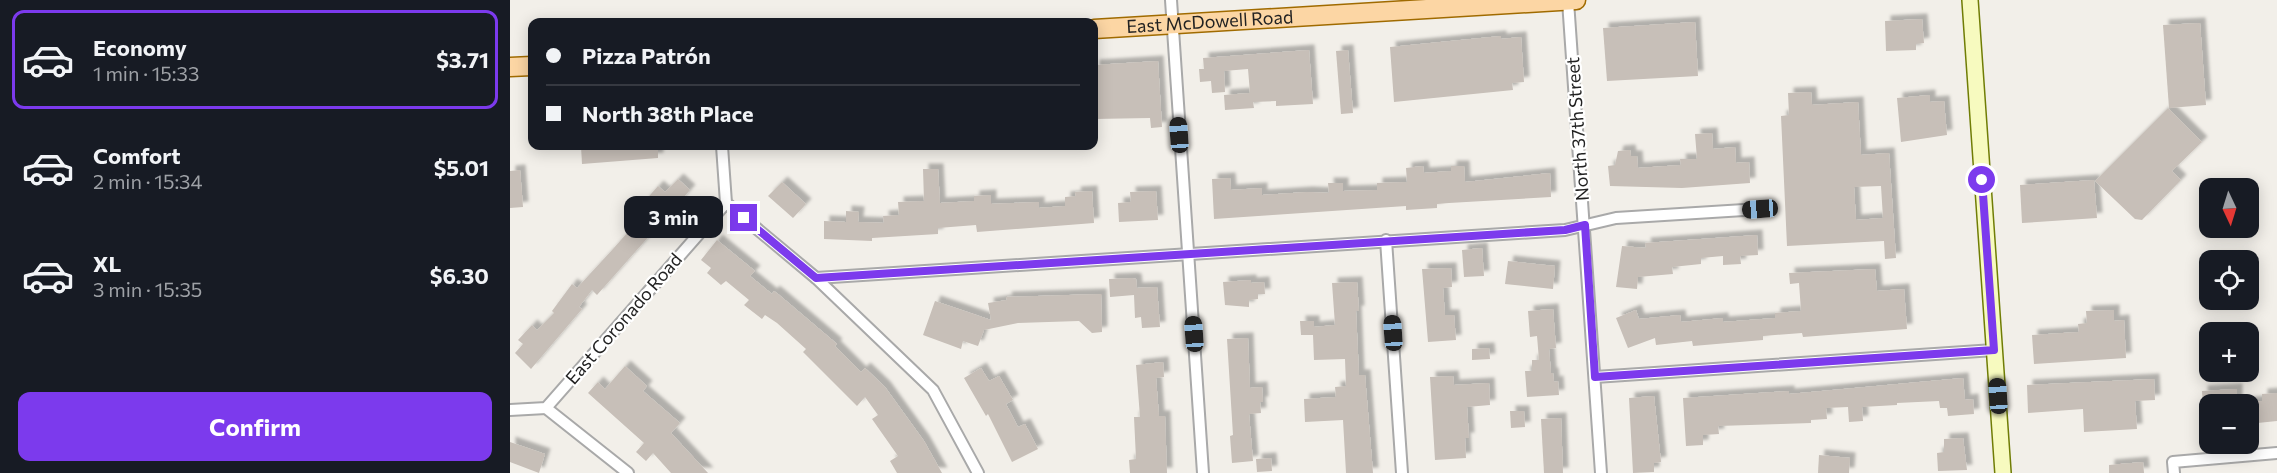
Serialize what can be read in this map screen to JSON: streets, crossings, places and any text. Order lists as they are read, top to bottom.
{
  "streets": {
    "main road": ["East McDowell Road"],
    "street": ["North 37th Street", "East Coronado Road"]
  },
  "crossings": [
    ["East McDowell Road", "North 37th Street"]
  ],
  "north": "bottom",
  "page": {
    "list": [
      {
        "name": "Economy",
        "note": "1 min · 15:33",
        "value": "$3.71"
      },
      {
        "name": "Comfort",
        "note": "2 min · 15:34",
        "value": "$5.01"
      },
      {
        "name": "XL",
        "note": "3 min · 15:35",
        "value": "$6.30"
      }
    ],
    "banner": ["Pizza Patrón", "North 38th Place"],
    "map_buttons": ["+", "−"],
    "bubble": "3 min",
    "buttons": "Confirm"
  }
}
